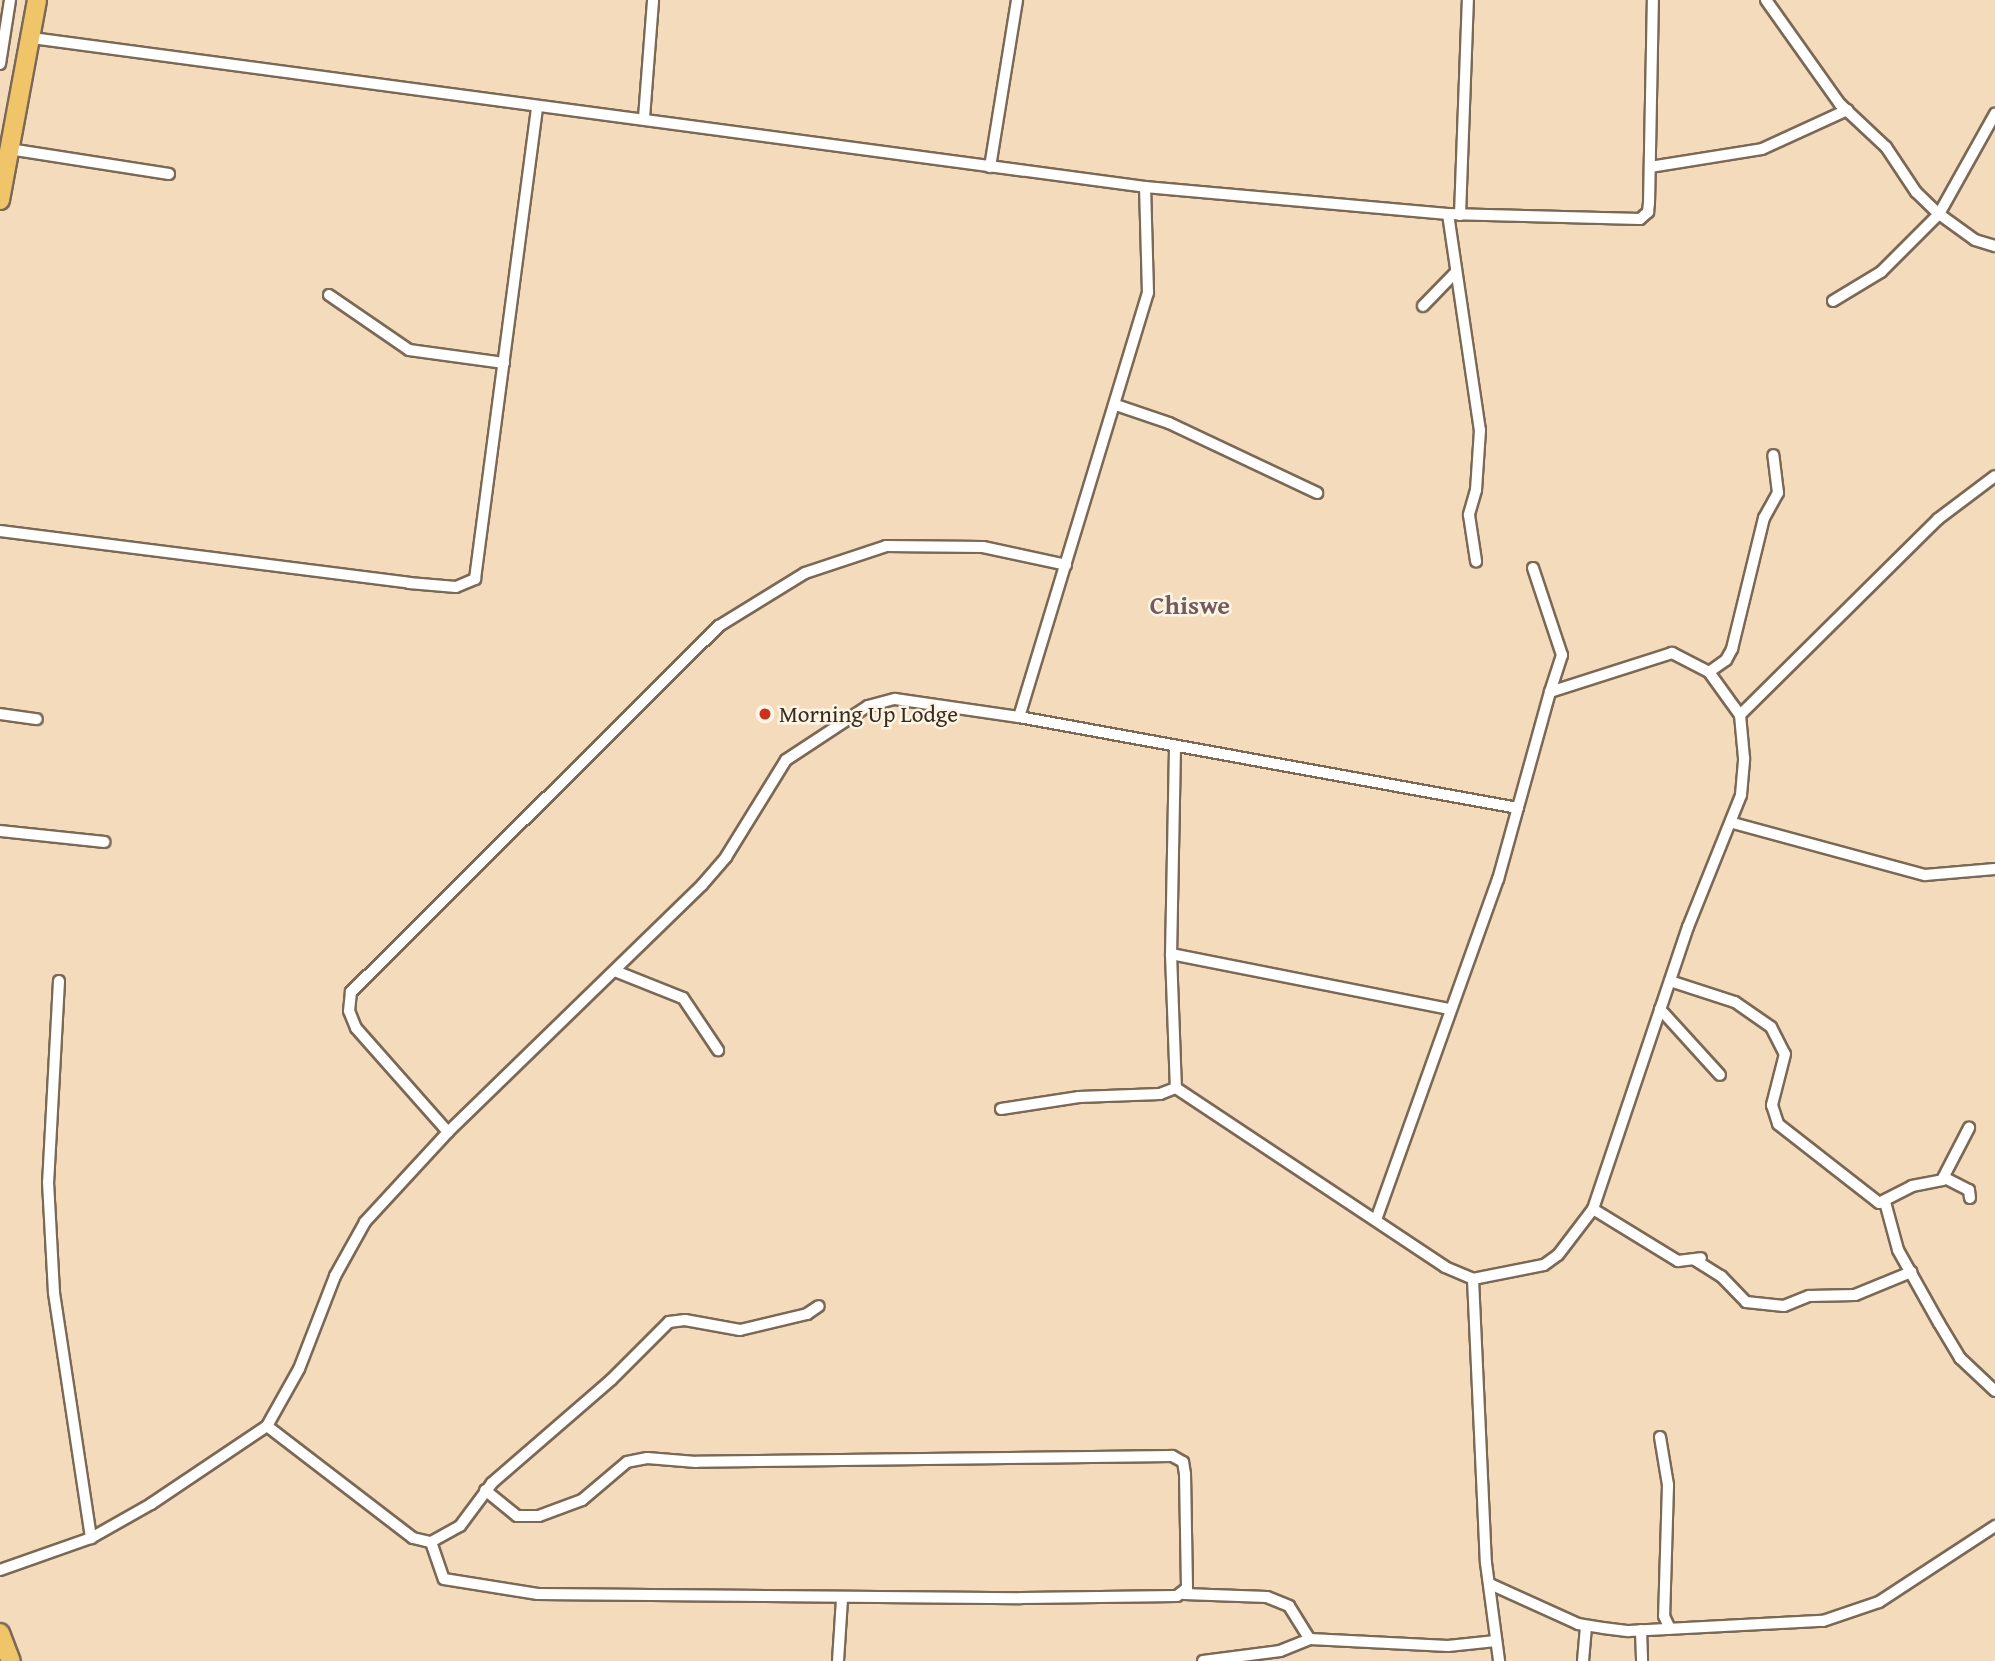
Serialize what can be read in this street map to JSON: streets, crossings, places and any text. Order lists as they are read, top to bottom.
{
  "districts": ["Chiswe"],
  "places": ["Morning Up Lodge"]
}
